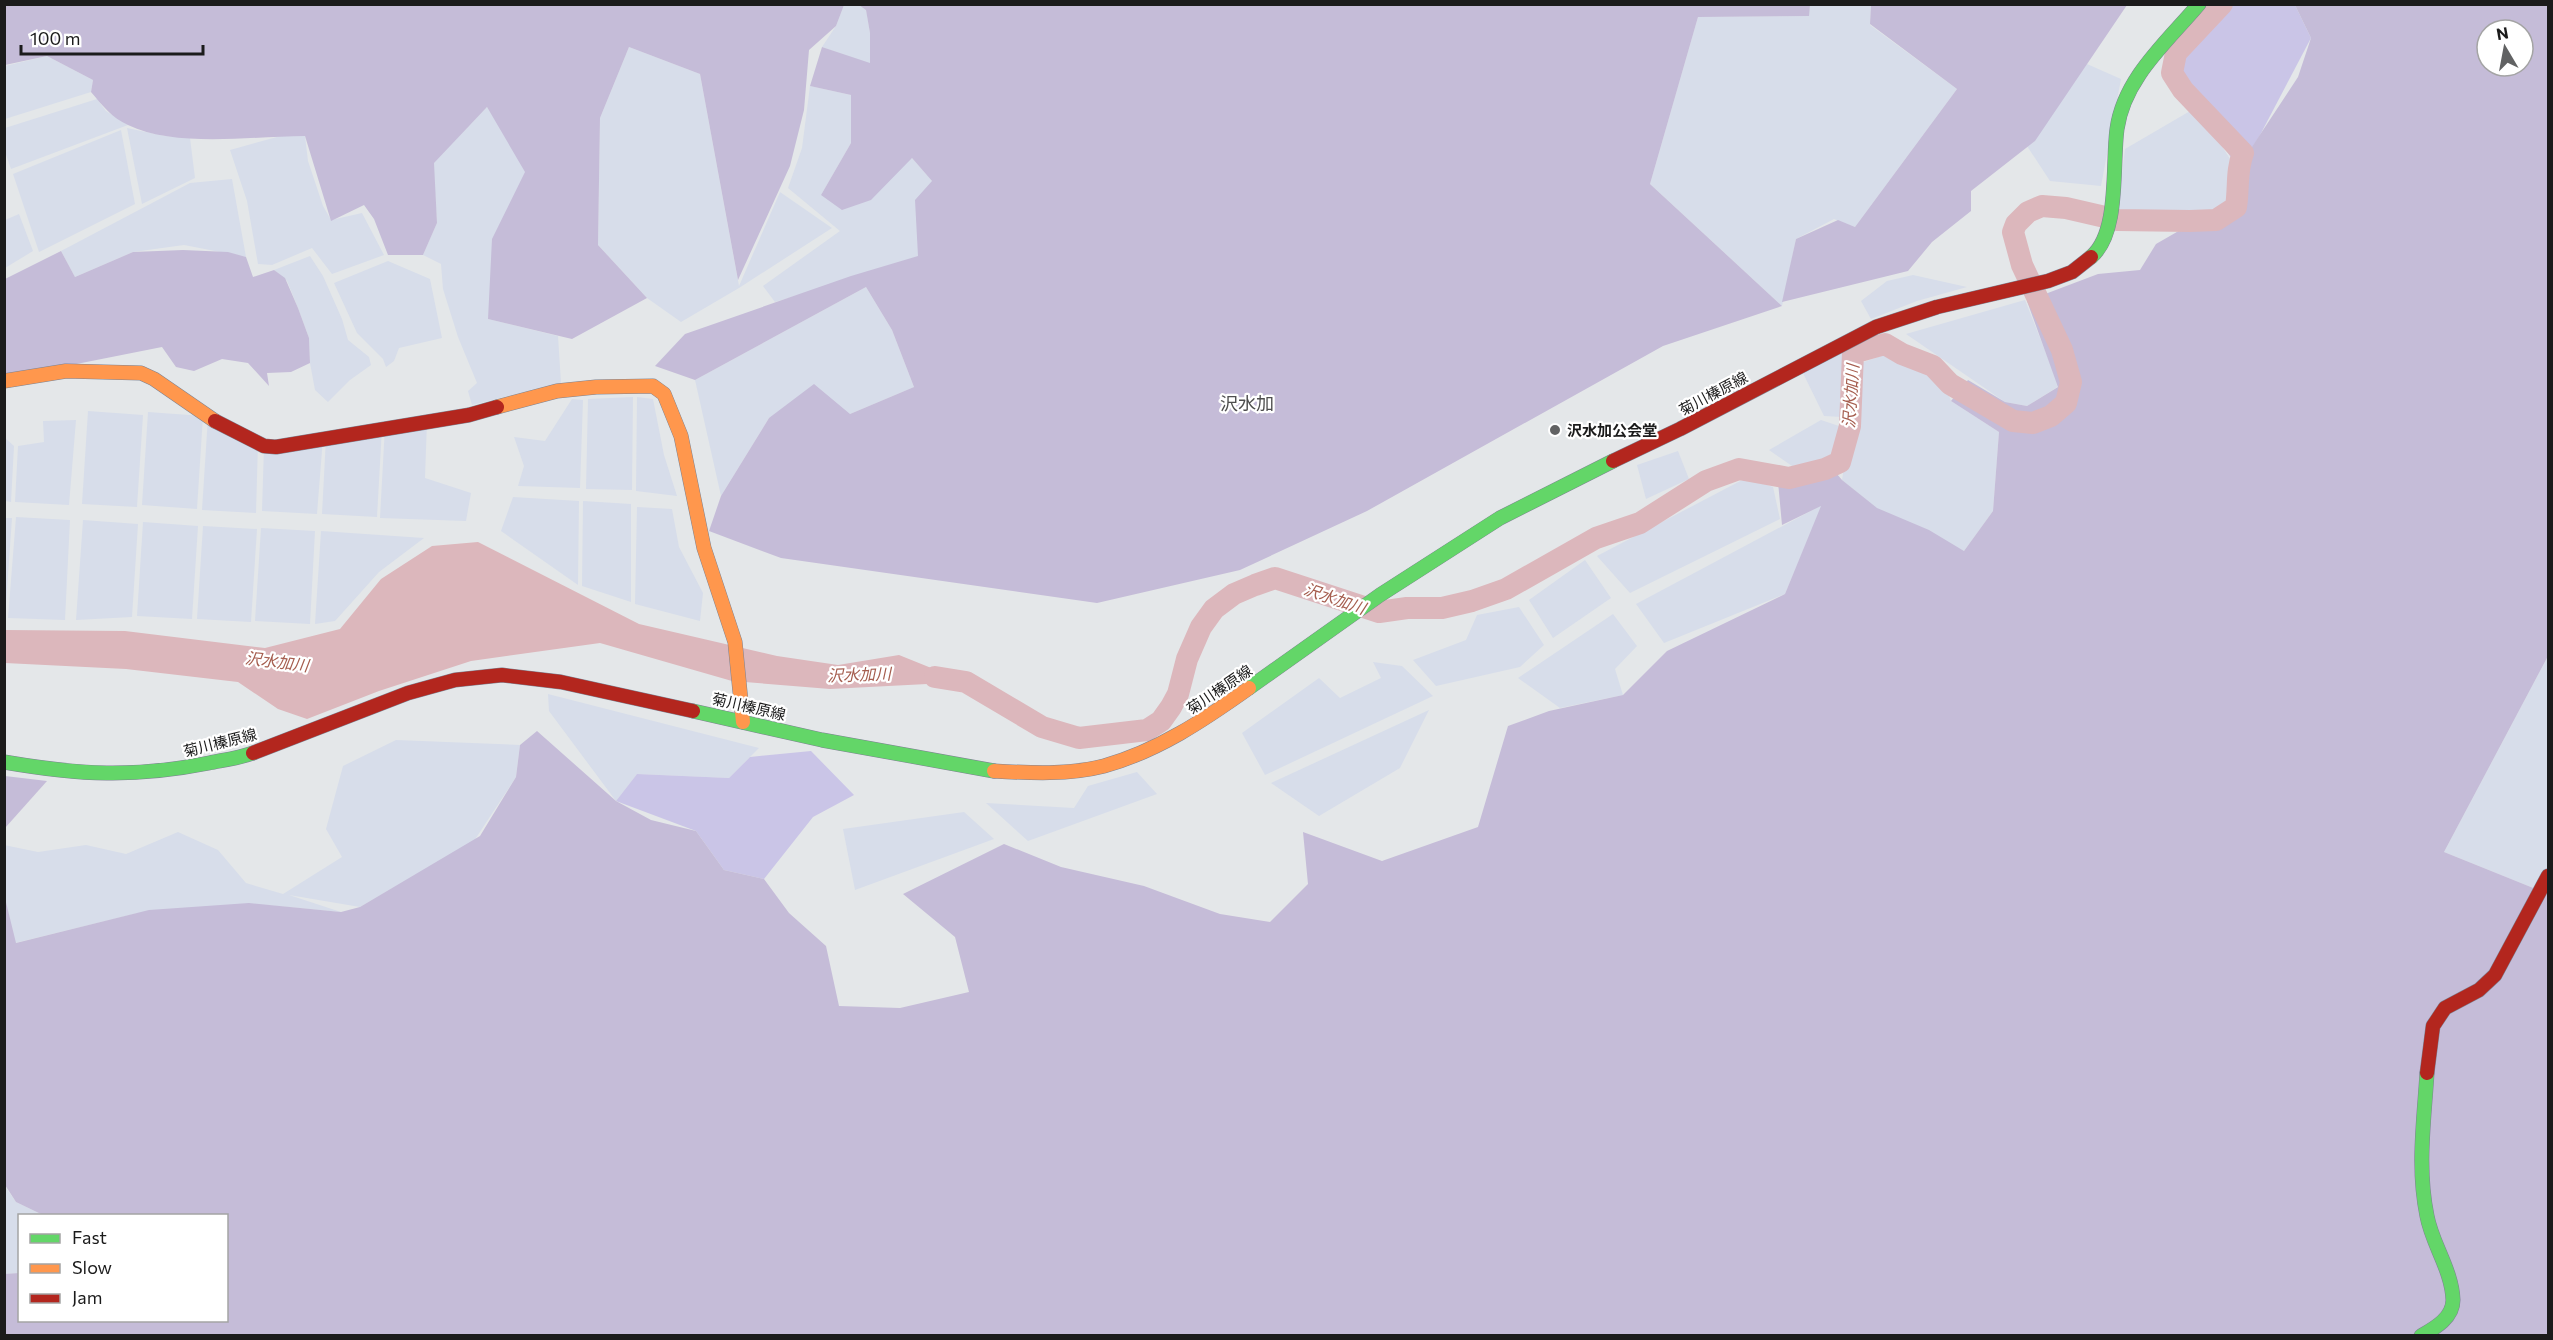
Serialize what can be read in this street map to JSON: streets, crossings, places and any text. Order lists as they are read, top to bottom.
{
  "streets": {
    "main road": ["菊川榛原線"]
  },
  "districts": ["沢水加"],
  "water": ["沢水加川"],
  "places": ["沢水加公会堂"],
  "legend": ["Fast", "Slow", "Jam"],
  "scale_bar": "100 m",
  "north": "top"
}
